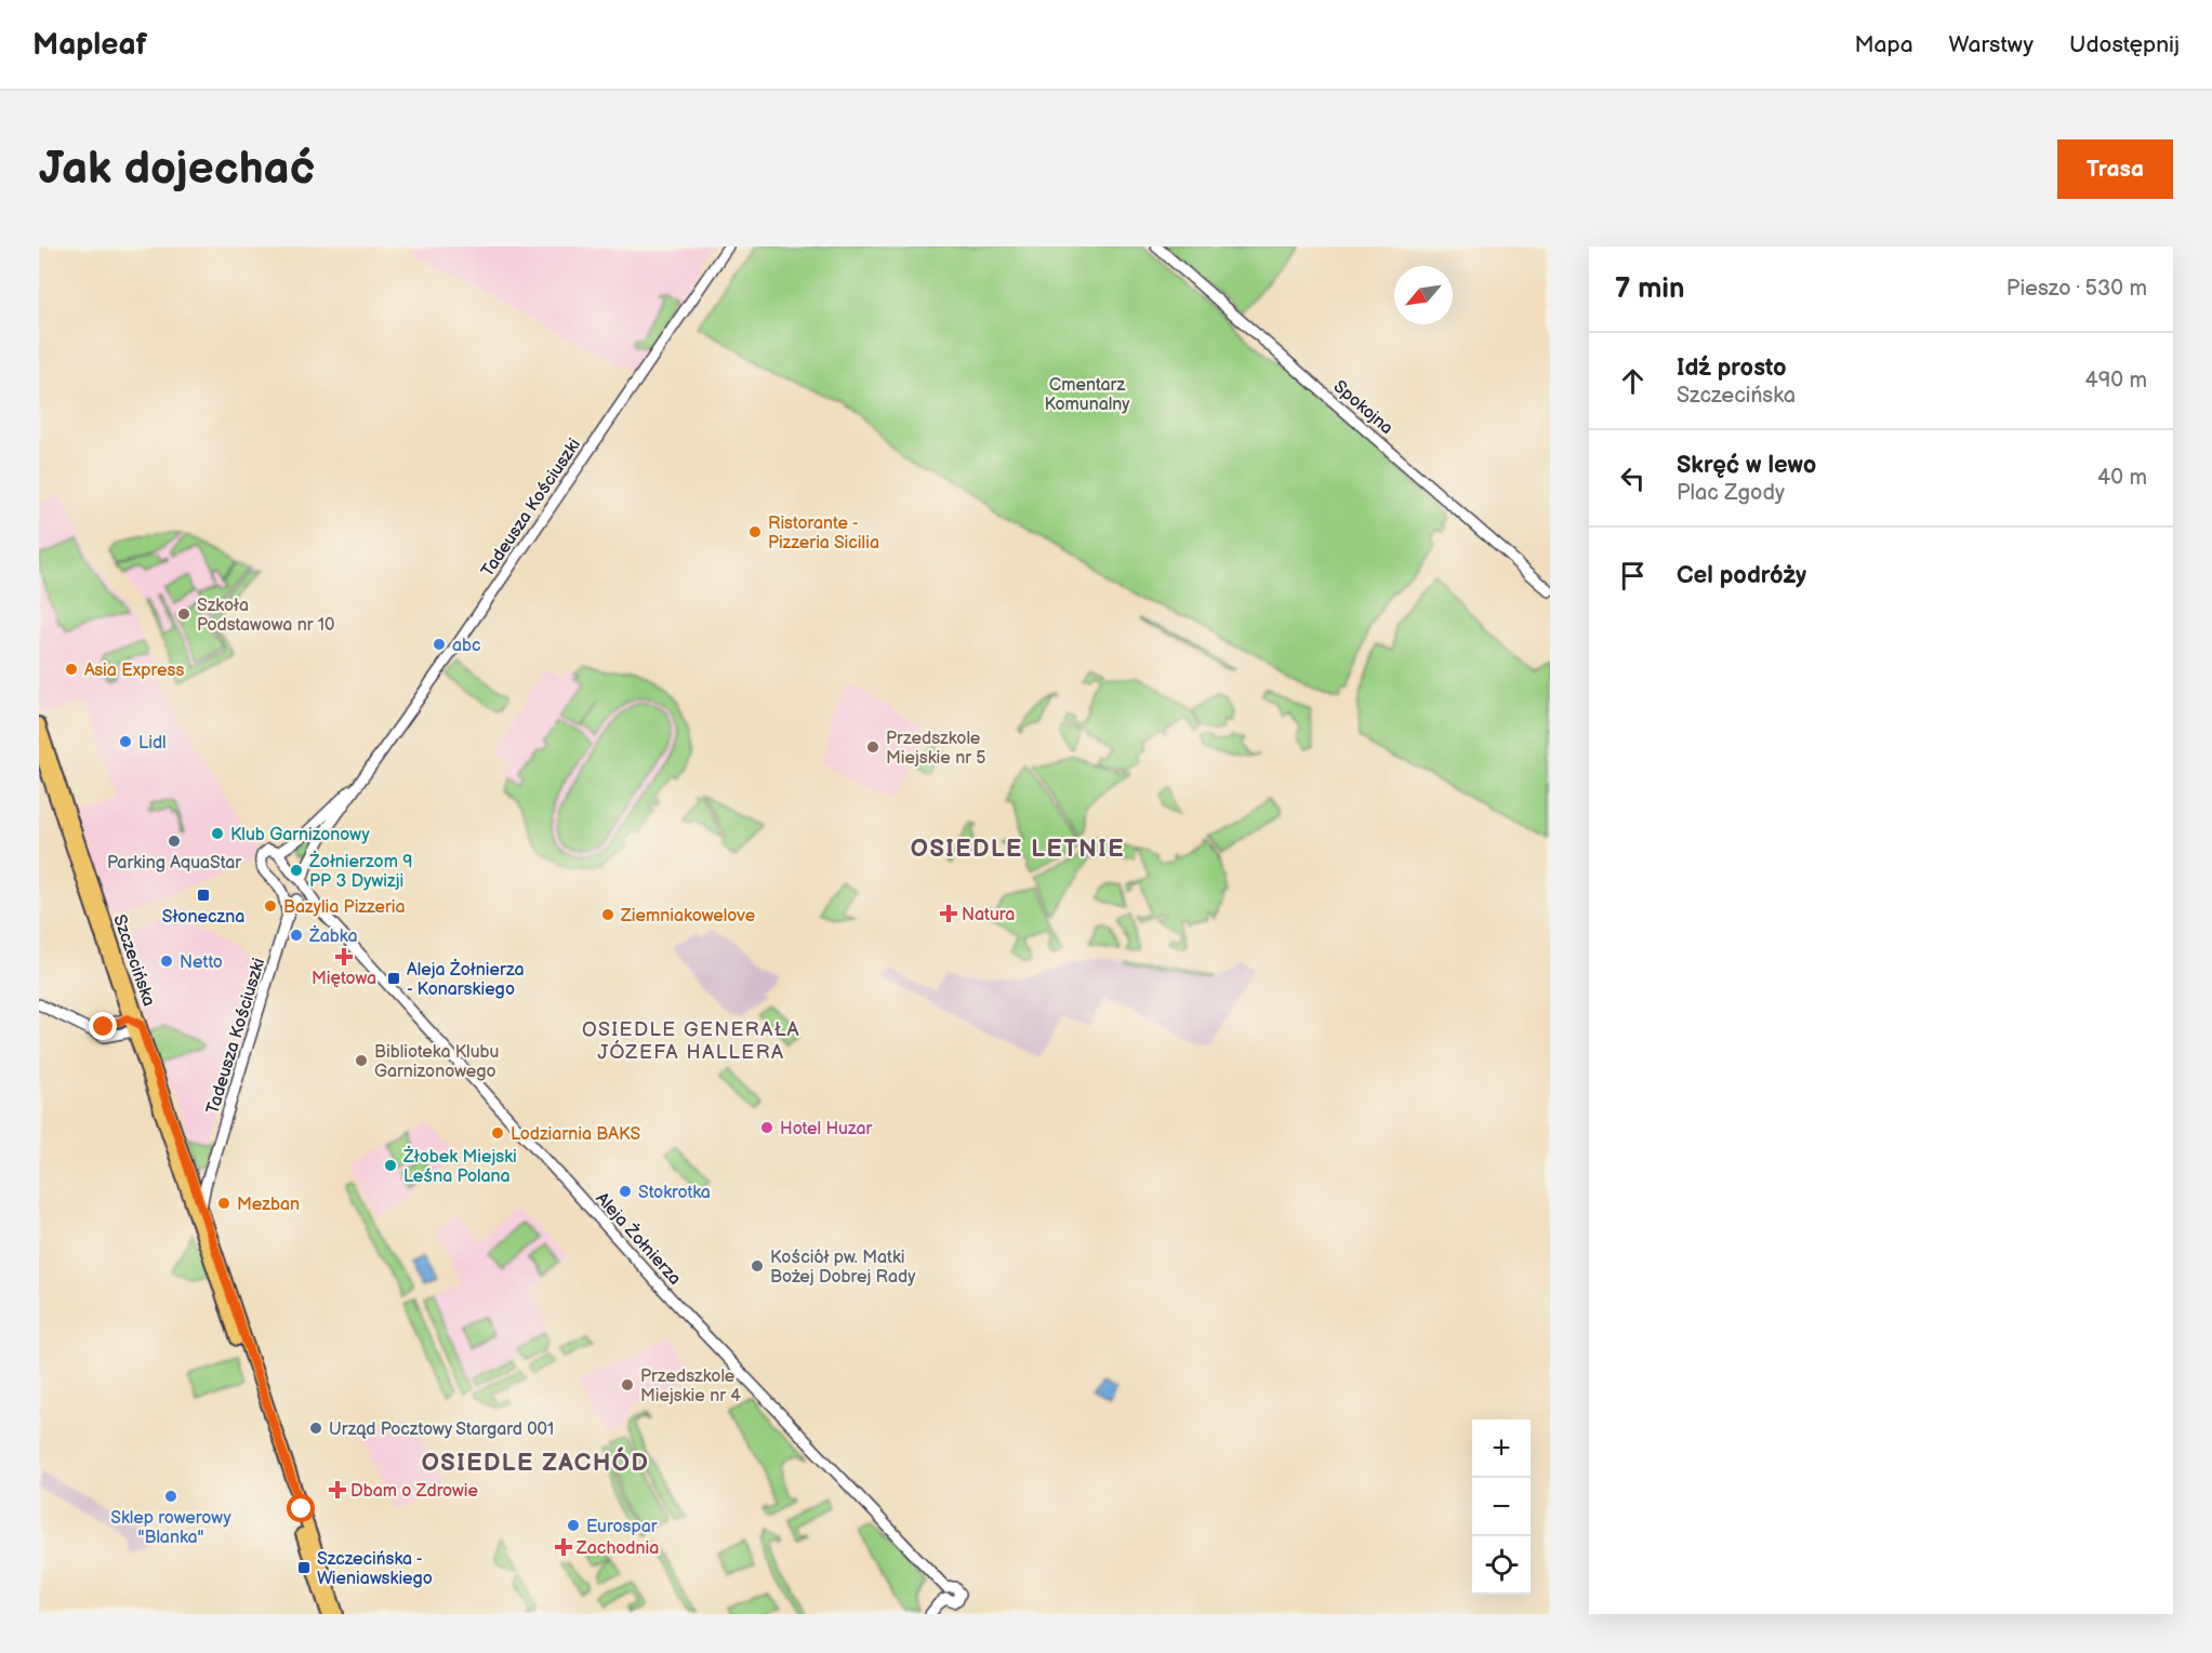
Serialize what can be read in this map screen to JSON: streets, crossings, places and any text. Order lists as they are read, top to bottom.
{
  "streets": {
    "main road": ["Szczecińska"],
    "street": ["Spokojna", "Tadeusza Kościuszki", "Aleja Żołnierza"]
  },
  "crossings": [
    ["Tadeusza Kościuszki", "Szczecińska"],
    ["Tadeusza Kościuszki", "Aleja Żołnierza"]
  ],
  "districts": ["OSIEDLE LETNIE", "OSIEDLE GENERAŁA JÓZEFA HALLERA", "OSIEDLE ZACHÓD"],
  "parks": ["Cmentarz Komunalny"],
  "places": {
    "other": [
      "Ristorante - Pizzeria Sicilia",
      "Szkoła Podstawowa nr 10",
      "abc",
      "Asia Express",
      "Lidl",
      "Przedszkole Miejskie nr 5",
      "Klub Garnizonowy",
      "Parking AquaStar",
      "Żołnierzom 9 PP 3 Dywizji",
      "Bazylia Pizzeria",
      "Ziemniakowelove",
      "Żabka",
      "Netto",
      "Biblioteka Klubu Garnizonowego",
      "Hotel Huzar",
      "Lodziarnia BAKS",
      "Żłobek Miejski Leśna Polana",
      "Stokrotka",
      "Mezban",
      "Kościół pw. Matki Bożej Dobrej Rady",
      "Przedszkole Miejskie nr 4",
      "Urząd Pocztowy Stargard 001",
      "Sklep rowerowy \"Blanka\"",
      "Eurospar"
    ],
    "transit": ["Słoneczna", "Aleja Żołnierza - Konarskiego", "Szczecińska - Wieniawskiego"],
    "health": [
      "Natura",
      "Miętowa",
      "Dbam o Zdrowie",
      "Zachodnia"
    ]
  },
  "north": "bottom left",
  "page": {
    "header": "Mapleaf",
    "nav": ["Mapa", "Warstwy", "Udostępnij"],
    "buttons": "Trasa",
    "title": "Jak dojechać",
    "heading": ["7 min", "Pieszo · 530 m"],
    "list": [
      ["Idź prosto", "Szczecińska", "490 m"],
      ["Skręć w lewo", "Plac Zgody", "40 m"],
      "Cel podróży"
    ],
    "map_buttons": ["+", "−"]
  }
}
